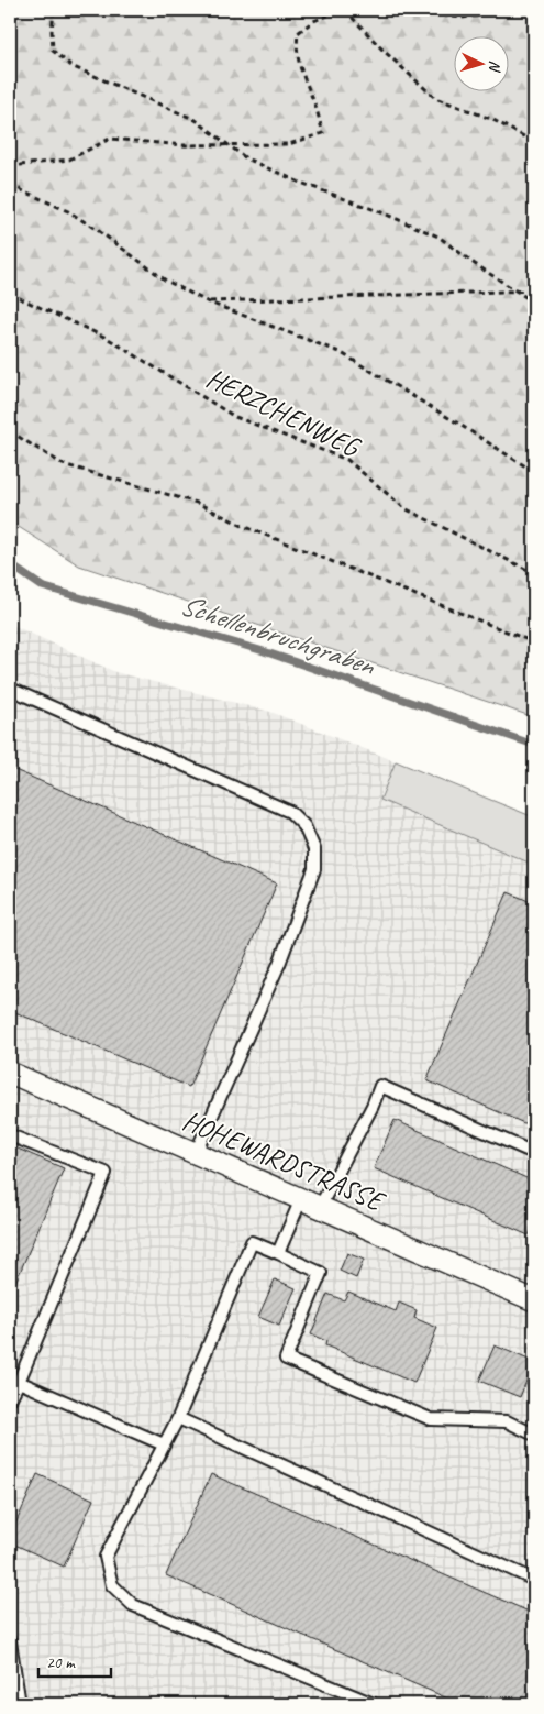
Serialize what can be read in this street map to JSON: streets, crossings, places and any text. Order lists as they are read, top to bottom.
{
  "streets": {
    "street": ["HOHEWARDSTRASSE"],
    "path": ["HERZCHENWEG"]
  },
  "water": ["Schellenbruchgraben"],
  "scale_bar": "20 m",
  "north": "right"
}
